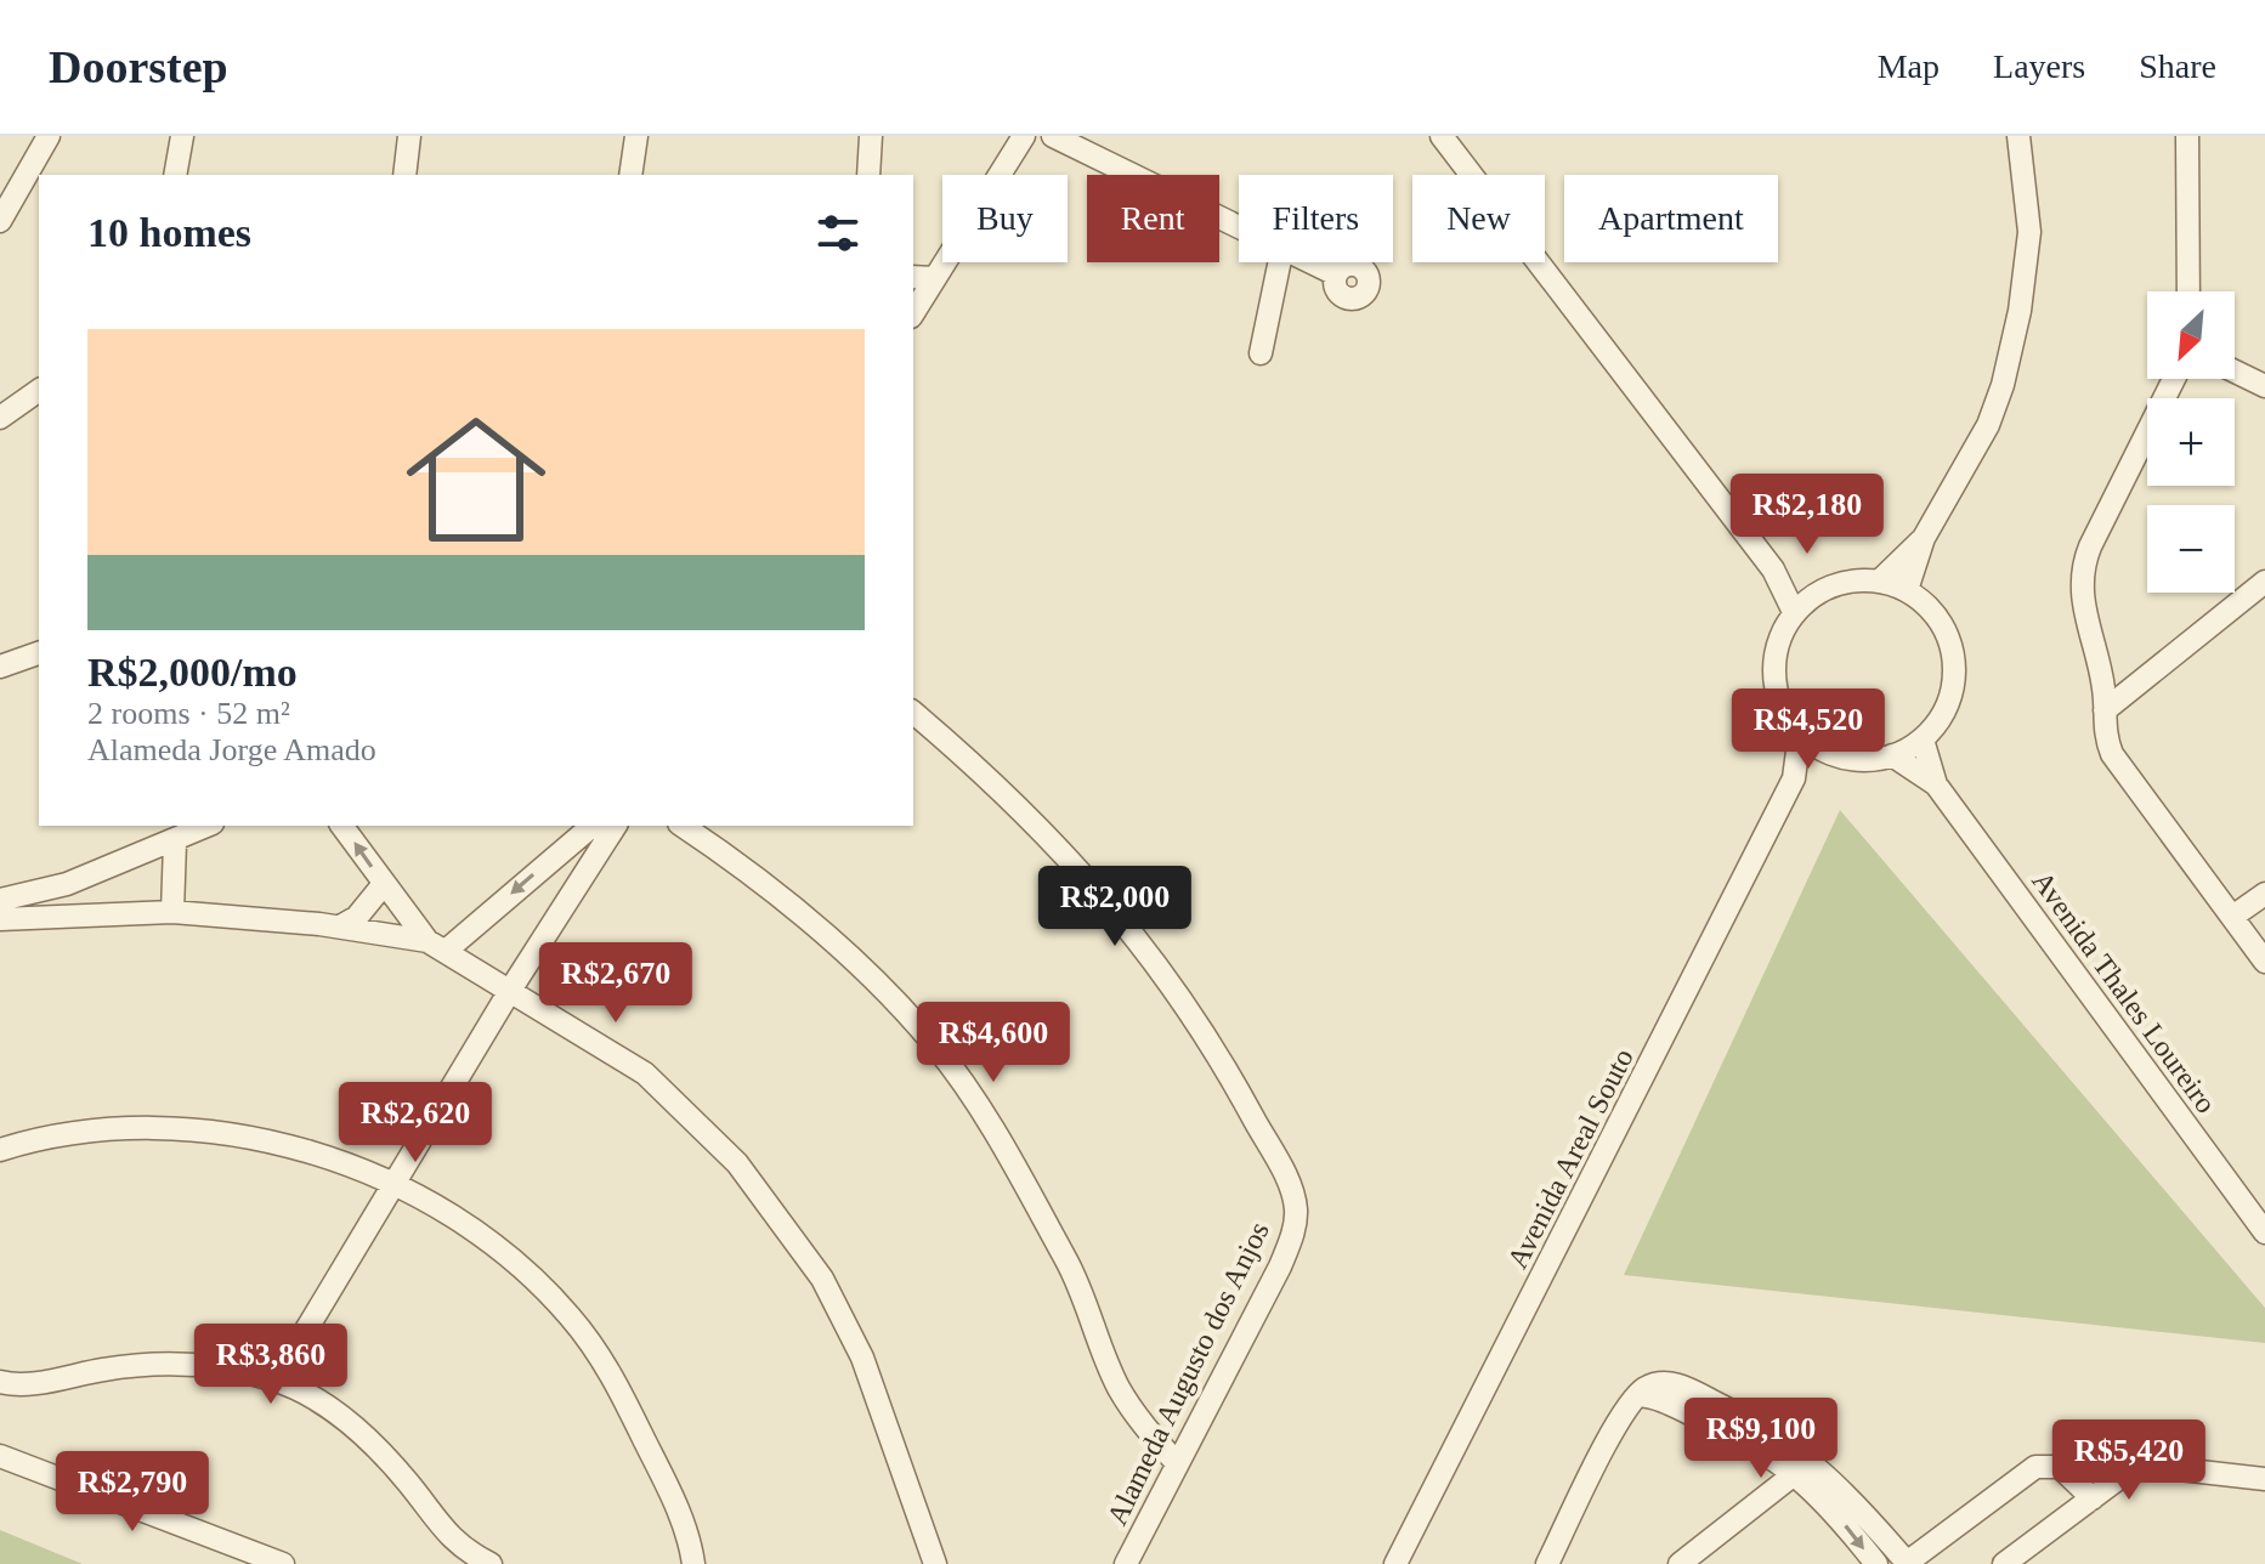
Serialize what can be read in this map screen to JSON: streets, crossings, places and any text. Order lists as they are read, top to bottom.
{
  "streets": {
    "street": ["Avenida Thales Loureiro", "Avenida Areal Souto", "Alameda Augusto dos Anjos"]
  },
  "crossings": [
    ["Avenida Thales Loureiro", "Avenida Areal Souto"]
  ],
  "north": "bottom left",
  "page": {
    "header": "Doorstep",
    "nav": ["Map", "Layers", "Share"],
    "chip": [
      "Buy",
      "Rent",
      "Filters",
      "New",
      "Apartment"
    ],
    "heading": "10 homes",
    "map_buttons": ["+", "−"],
    "list": [
      {
        "name": "R$2,000/mo",
        "note": "2 rooms · 52 m² · Alameda Jorge Amado"
      }
    ],
    "price": [
      "R$2,180",
      "R$4,520",
      "R$2,000",
      "R$2,670",
      "R$4,600",
      "R$2,620",
      "R$3,860",
      "R$9,100",
      "R$5,420",
      "R$2,790"
    ]
  }
}
